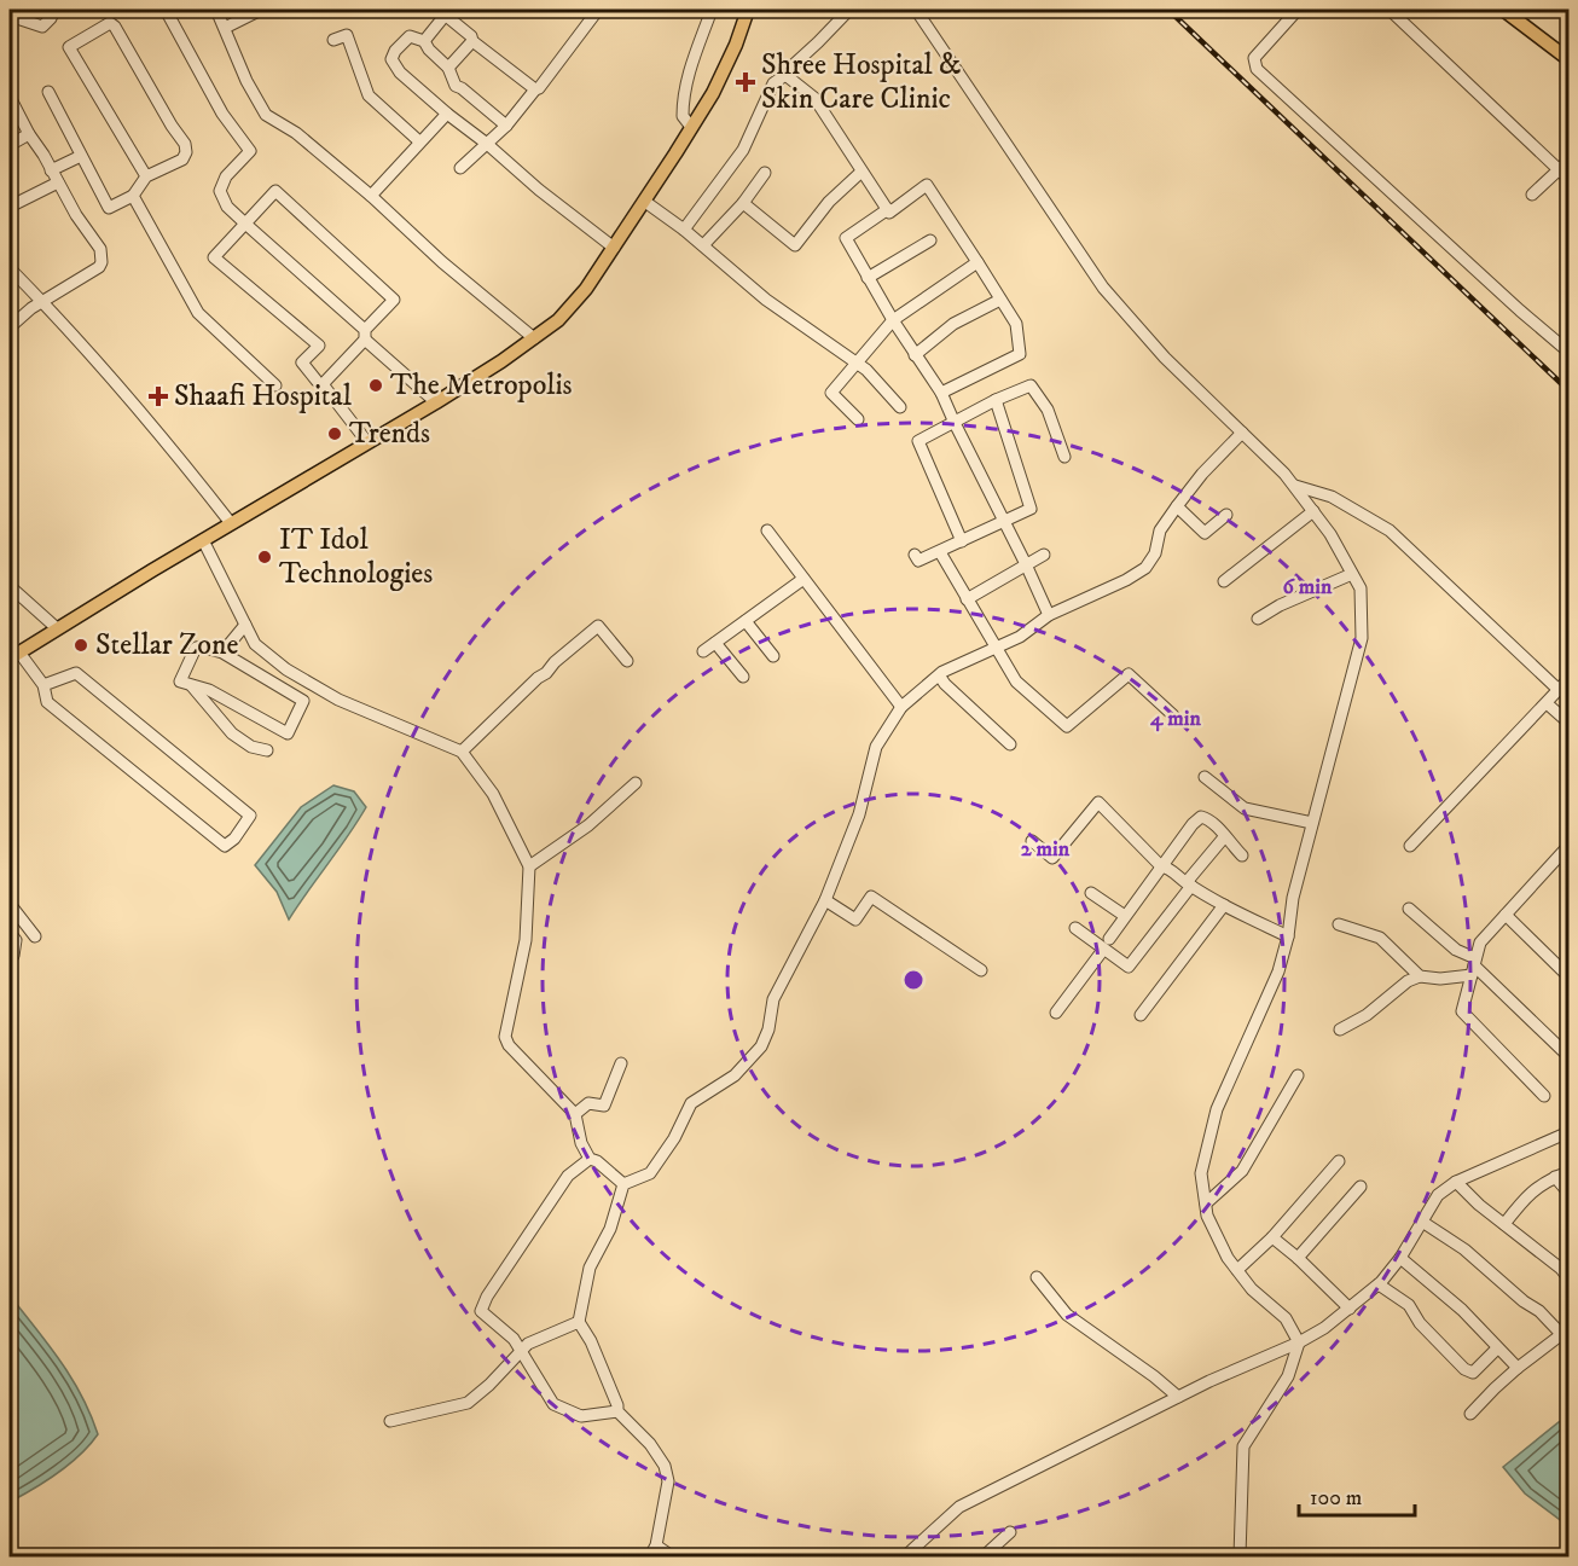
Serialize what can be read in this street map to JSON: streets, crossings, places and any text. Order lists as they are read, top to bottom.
{
  "places": {
    "health": ["Shree Hospital & Skin Care Clinic", "Shaafi Hospital"],
    "other": [
      "The Metropolis",
      "Trends",
      "IT Idol Technologies",
      "Stellar Zone"
    ]
  },
  "scale_bar": "100 m",
  "rings": ["6 min", "4 min", "2 min"]
}
